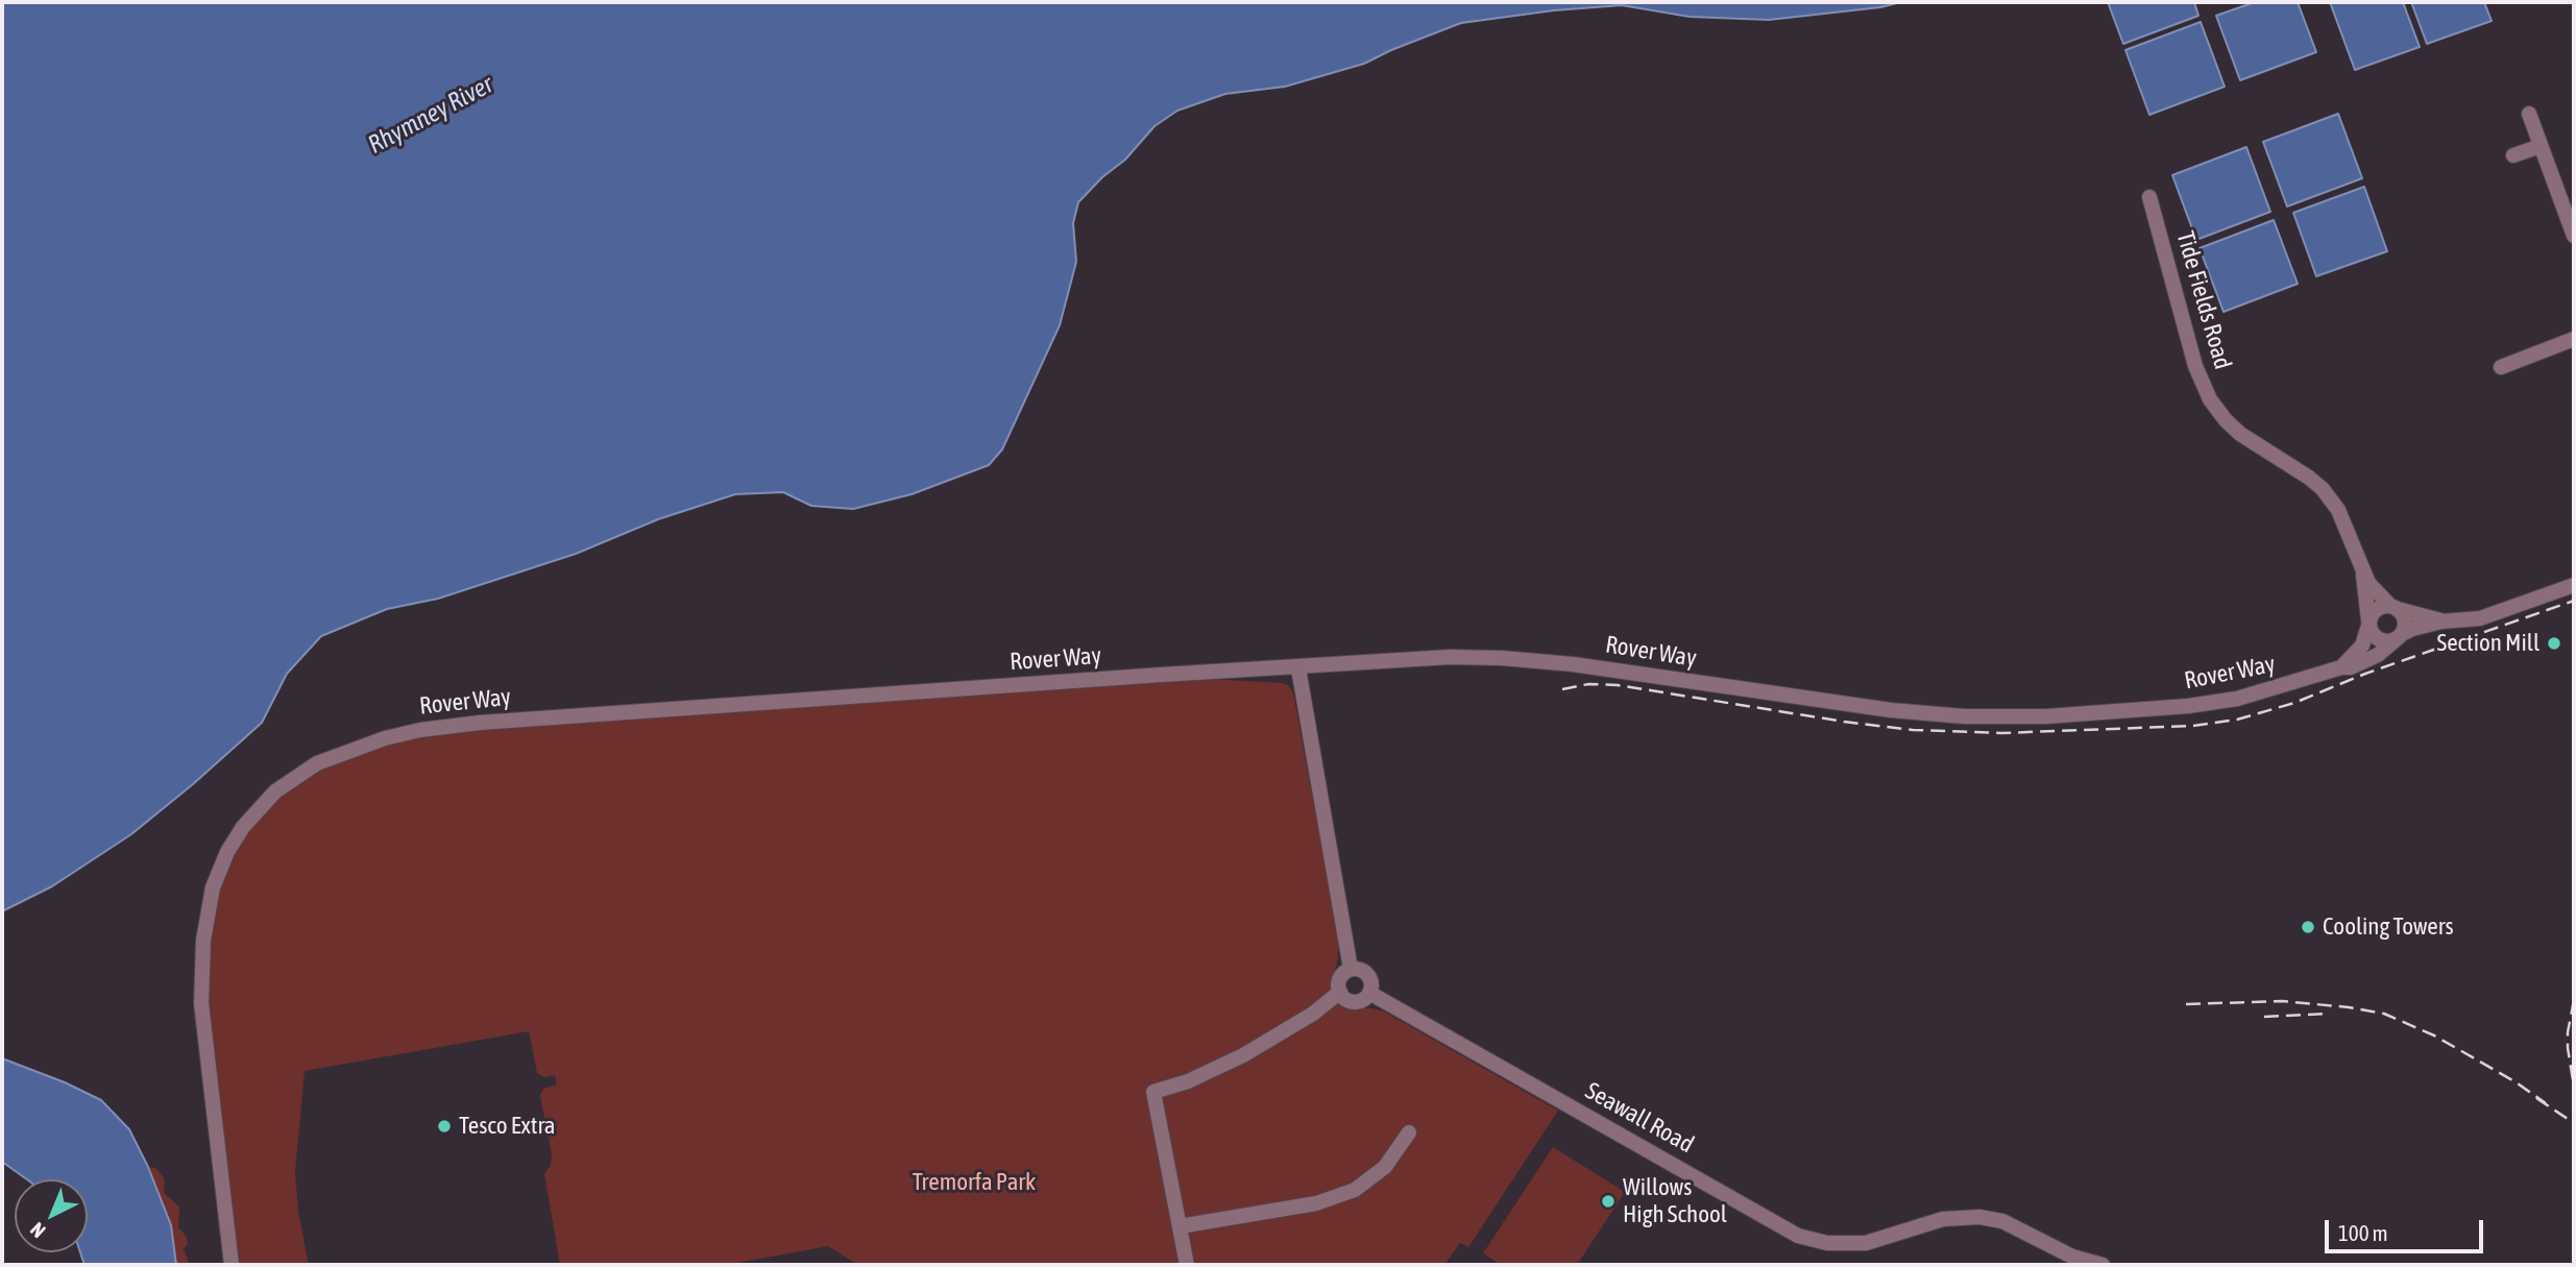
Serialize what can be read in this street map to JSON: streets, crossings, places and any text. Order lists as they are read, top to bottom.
{
  "streets": {
    "street": ["Tide Fields Road", "Rover Way", "Seawall Road"]
  },
  "crossings": [
    ["Tide Fields Road", "Rover Way"]
  ],
  "water": ["Rhymney River"],
  "parks": ["Tremorfa Park"],
  "places": [
    "Section Mill",
    "Cooling Towers",
    "Tesco Extra",
    "Willows High School"
  ],
  "scale_bar": "100 m",
  "north": "bottom left"
}
